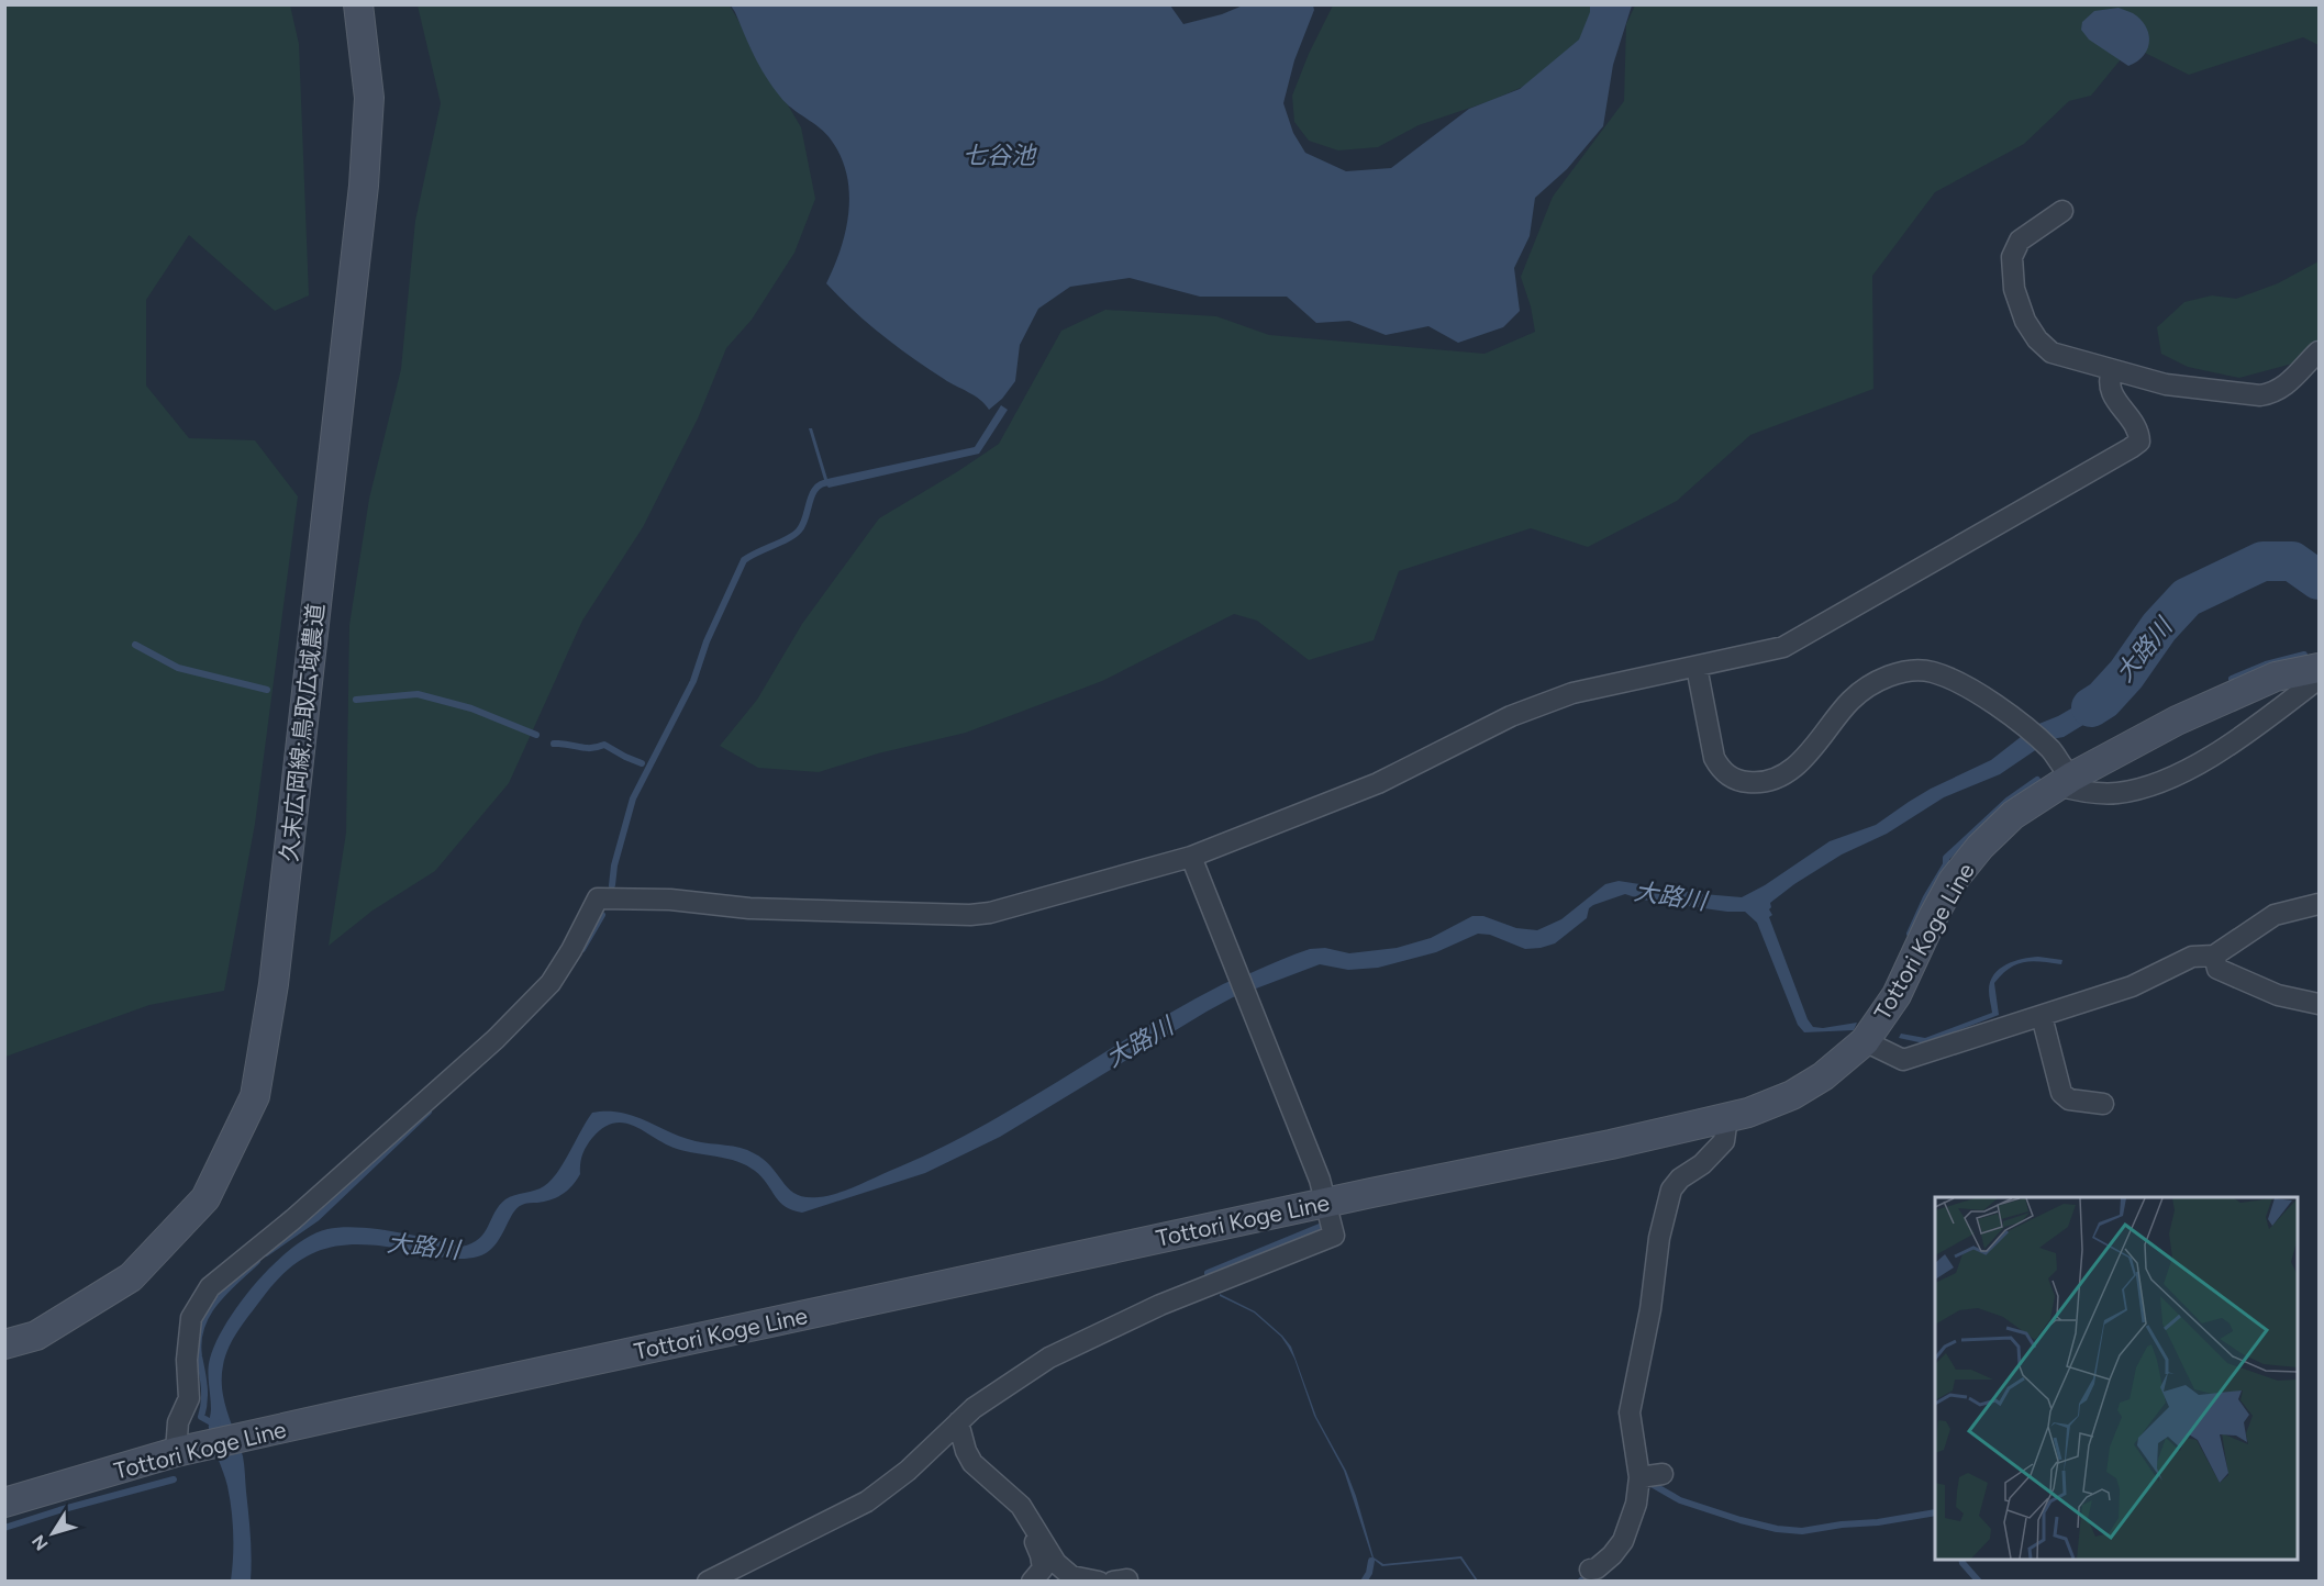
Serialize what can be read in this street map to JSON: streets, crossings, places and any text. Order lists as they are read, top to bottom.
{
  "streets": {
    "main road": ["久末広岡線;鳥取広域農道", "Tottori Koge Line"]
  },
  "water": ["七谷池", "大路川"],
  "north": "bottom left"
}
